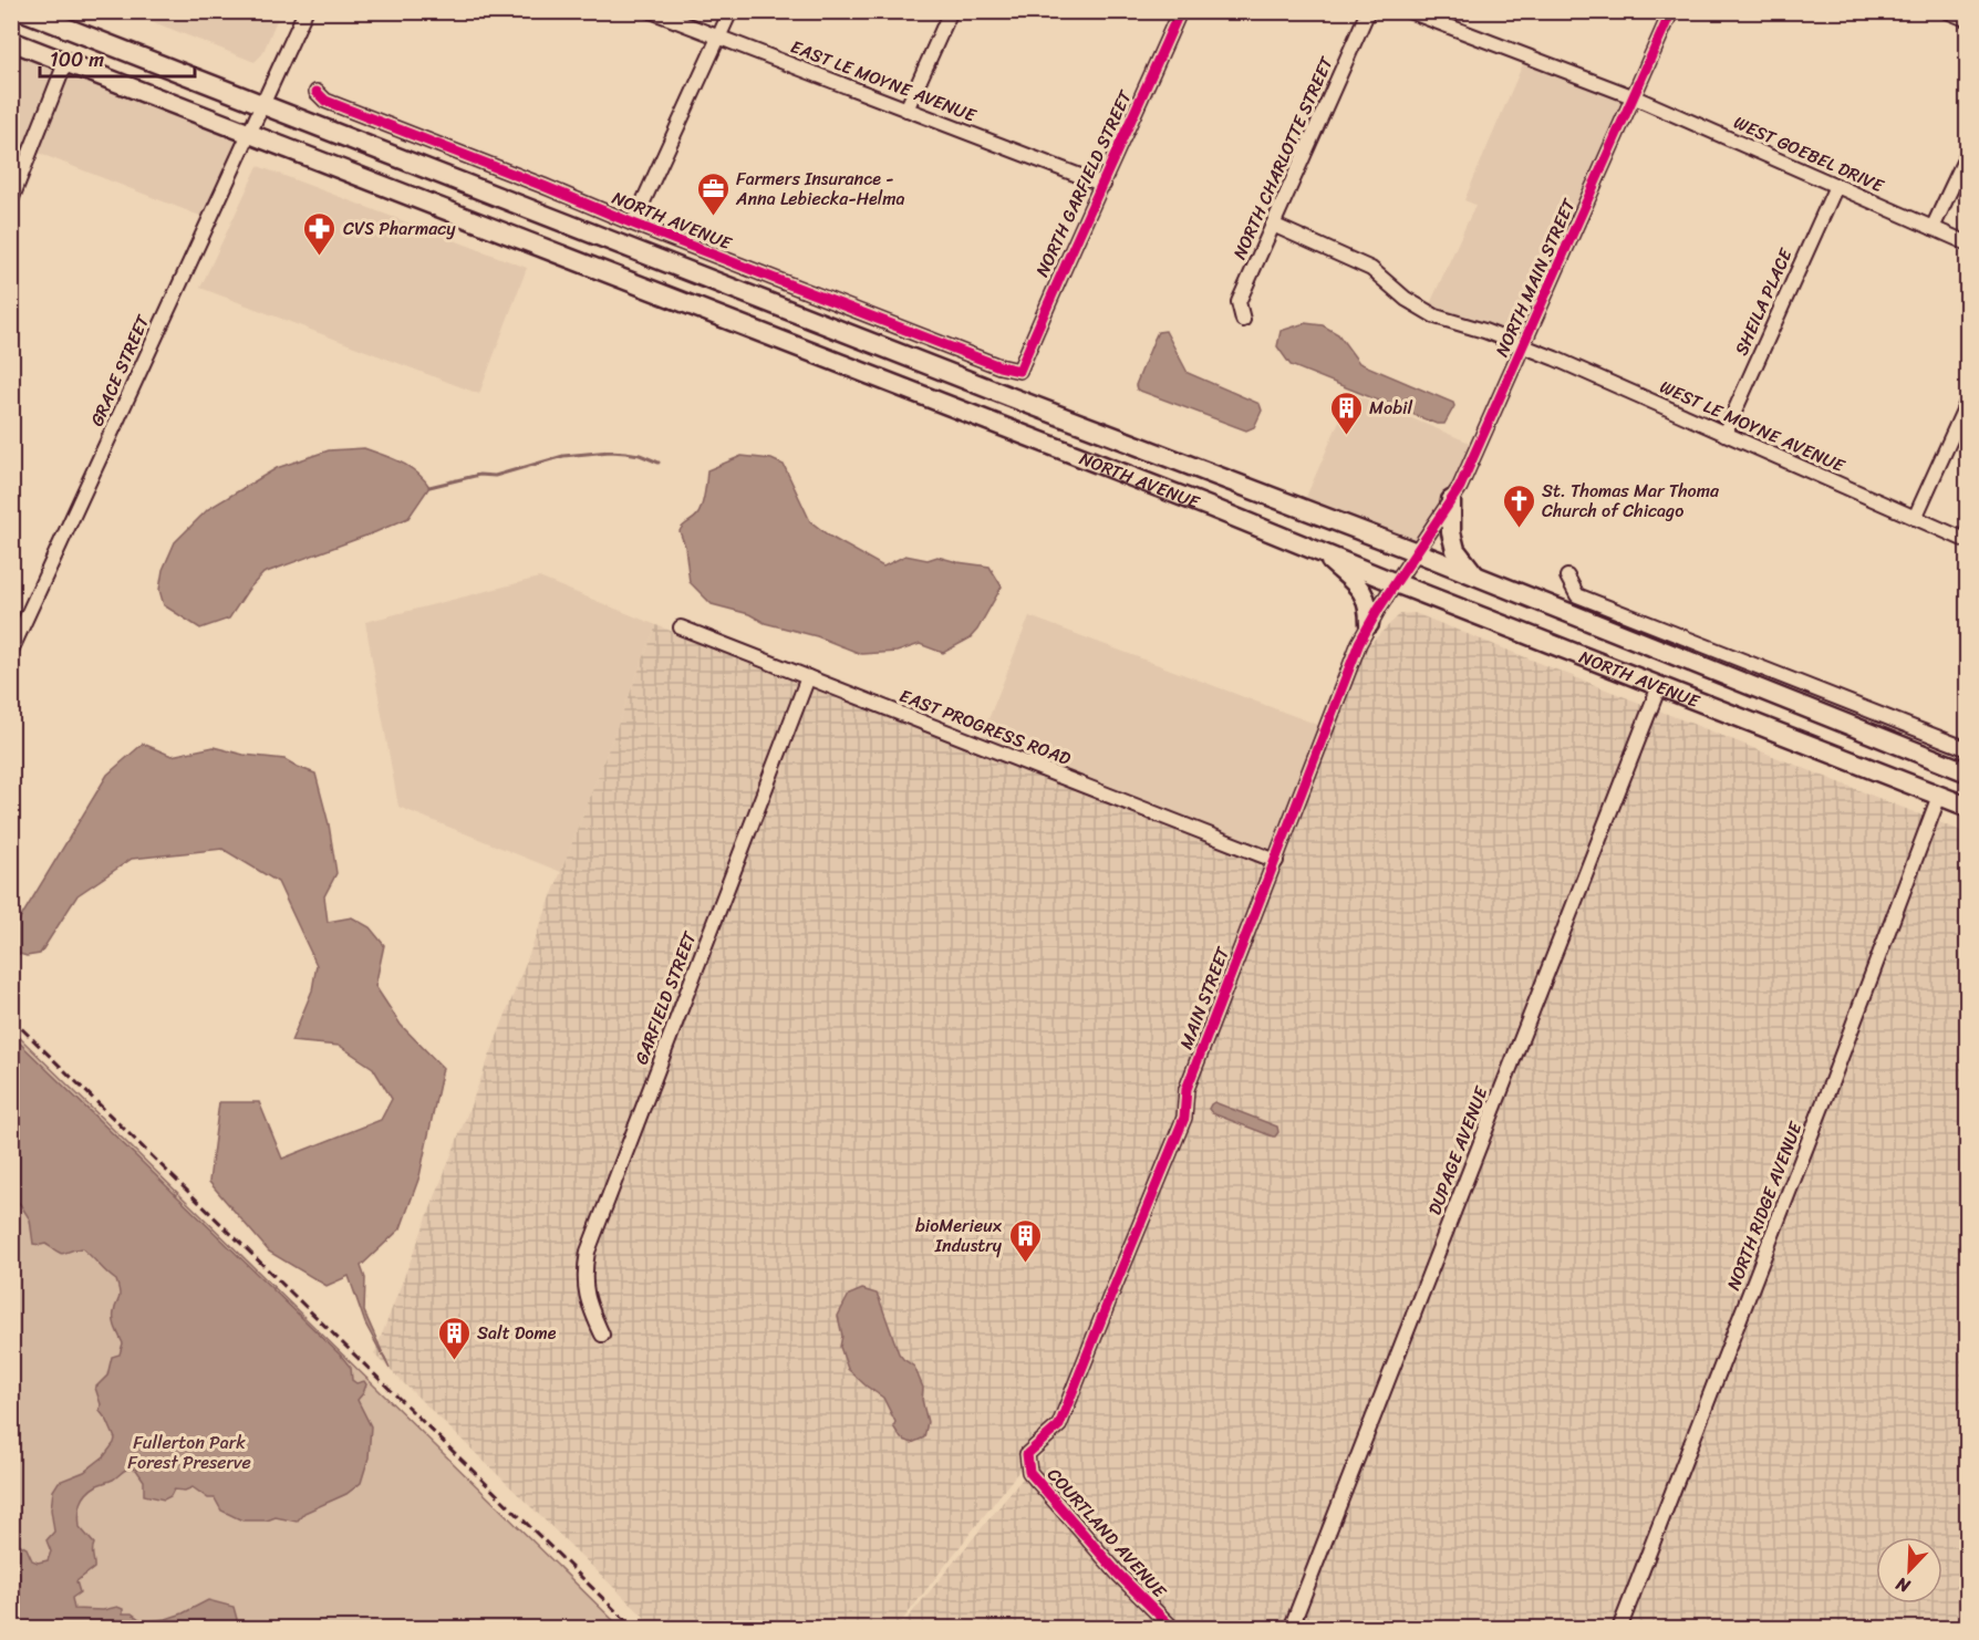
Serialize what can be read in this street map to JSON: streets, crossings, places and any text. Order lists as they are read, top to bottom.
{
  "streets": {
    "main road": ["NORTH AVENUE"],
    "street": [
      "EAST LE MOYNE AVENUE",
      "WEST GOEBEL DRIVE",
      "NORTH CHARLOTTE STREET",
      "NORTH GARFIELD STREET",
      "NORTH MAIN STREET",
      "SHEILA PLACE",
      "GRACE STREET",
      "WEST LE MOYNE AVENUE",
      "EAST PROGRESS ROAD",
      "GARFIELD STREET",
      "MAIN STREET",
      "DUPAGE AVENUE",
      "NORTH RIDGE AVENUE",
      "COURTLAND AVENUE"
    ]
  },
  "crossings": [
    ["EAST LE MOYNE AVENUE", "NORTH GARFIELD STREET"],
    ["WEST GOEBEL DRIVE", "NORTH MAIN STREET"],
    ["WEST GOEBEL DRIVE", "SHEILA PLACE"],
    ["NORTH GARFIELD STREET", "NORTH AVENUE"],
    ["NORTH AVENUE", "NORTH MAIN STREET"],
    ["NORTH AVENUE", "GRACE STREET"],
    ["NORTH AVENUE", "MAIN STREET"],
    ["NORTH AVENUE", "DUPAGE AVENUE"],
    ["NORTH AVENUE", "NORTH RIDGE AVENUE"],
    ["NORTH MAIN STREET", "WEST LE MOYNE AVENUE"],
    ["NORTH MAIN STREET", "MAIN STREET"],
    ["SHEILA PLACE", "WEST LE MOYNE AVENUE"],
    ["EAST PROGRESS ROAD", "GARFIELD STREET"],
    ["EAST PROGRESS ROAD", "MAIN STREET"],
    ["MAIN STREET", "COURTLAND AVENUE"]
  ],
  "parks": ["Fullerton Park Forest Preserve"],
  "places": {
    "office": ["Farmers Insurance - Anna Lebiecka-Helma"],
    "pharmacy": ["CVS Pharmacy"],
    "building": ["Mobil", "bioMerieux Industry", "Salt Dome"],
    "church": ["St. Thomas Mar Thoma Church of Chicago"]
  },
  "scale_bar": "100 m",
  "north": "bottom left"
}
